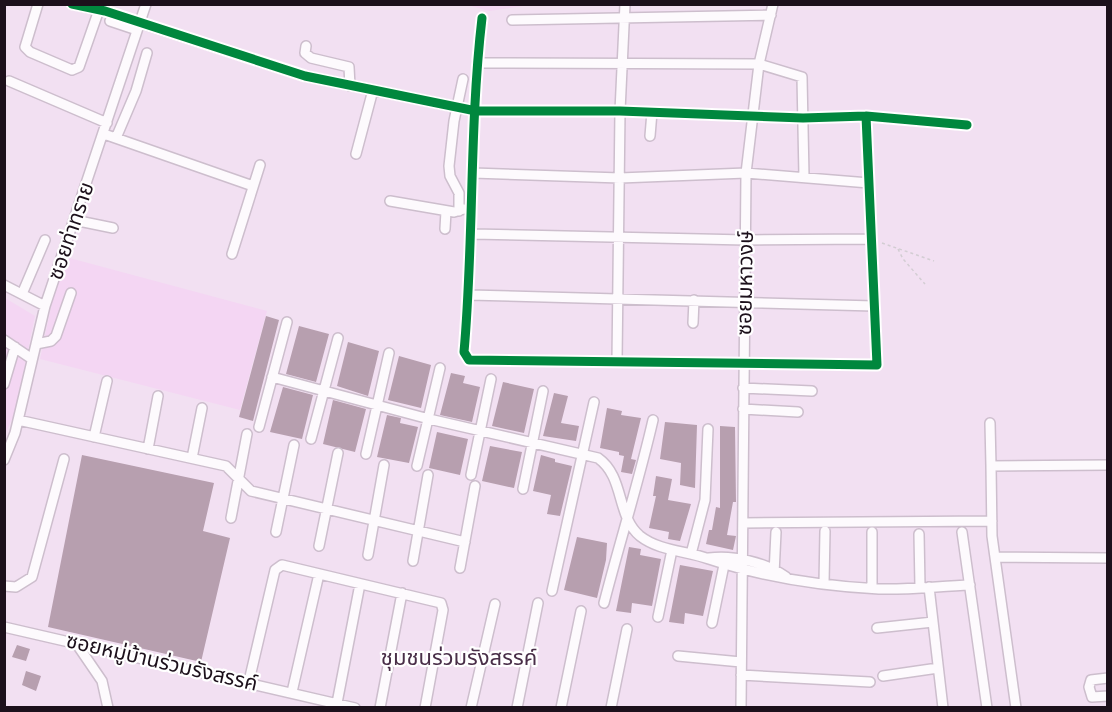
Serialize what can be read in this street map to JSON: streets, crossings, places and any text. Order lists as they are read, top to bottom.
{
  "streets": {
    "street": ["ซอยท่าทราย", "ซอยมหาวงษ์", "ซอยหมู่บ้านร่วมรังสรรค์"]
  },
  "districts": ["ชุมชนร่วมรังสรรค์"]
}
